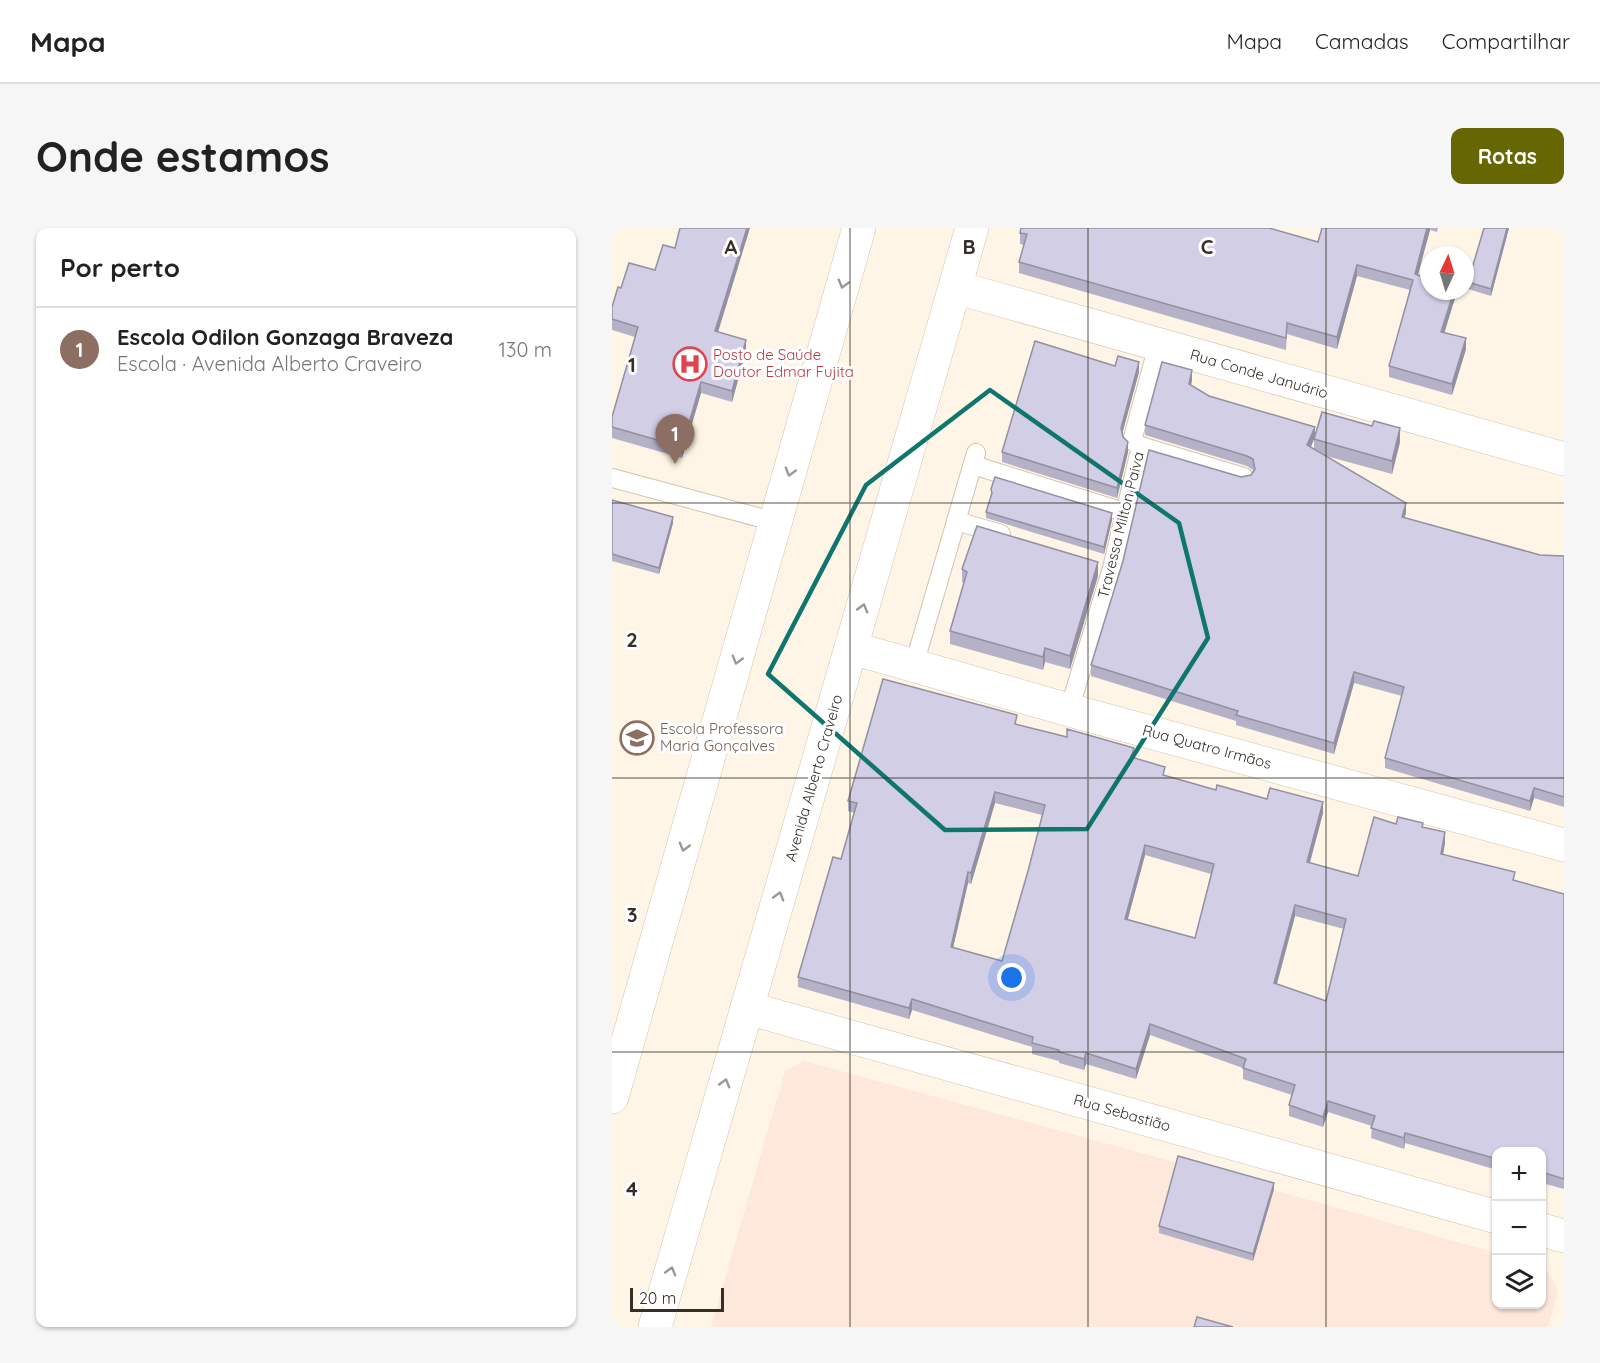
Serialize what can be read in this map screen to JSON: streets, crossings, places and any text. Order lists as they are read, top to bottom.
{
  "streets": {
    "street": [
      "Rua Conde Januário",
      "Rua Quatro Irmãos",
      "Avenida Alberto Craveiro",
      "Rua Sebastião"
    ],
    "lane": ["Travessa Milton Paiva"]
  },
  "crossings": [
    ["Rua Conde Januário", "Travessa Milton Paiva"],
    ["Rua Conde Januário", "Avenida Alberto Craveiro"],
    ["Travessa Milton Paiva", "Rua Quatro Irmãos"],
    ["Rua Quatro Irmãos", "Avenida Alberto Craveiro"],
    ["Avenida Alberto Craveiro", "Rua Sebastião"]
  ],
  "places": {
    "hospital": ["Posto de Saúde Doutor Edmar Fujita"],
    "school or university": ["Escola Professora Maria Gonçalves"]
  },
  "scale_bar": "20 m",
  "north": "top",
  "page": {
    "header": "Mapa",
    "nav": ["Mapa", "Camadas", "Compartilhar"],
    "buttons": "Rotas",
    "title": "Onde estamos",
    "heading": "Por perto",
    "list": [
      {
        "mark": "1",
        "name": "Escola Odilon Gonzaga Braveza",
        "note": "Escola · Avenida Alberto Craveiro",
        "value": "130 m"
      }
    ],
    "pins": "1",
    "map_buttons": ["+", "−"],
    "scale": "20 m"
  },
  "grid": {
    "columns": ["A", "B", "C"],
    "rows": [
      "1",
      "2",
      "3",
      "4"
    ]
  }
}
